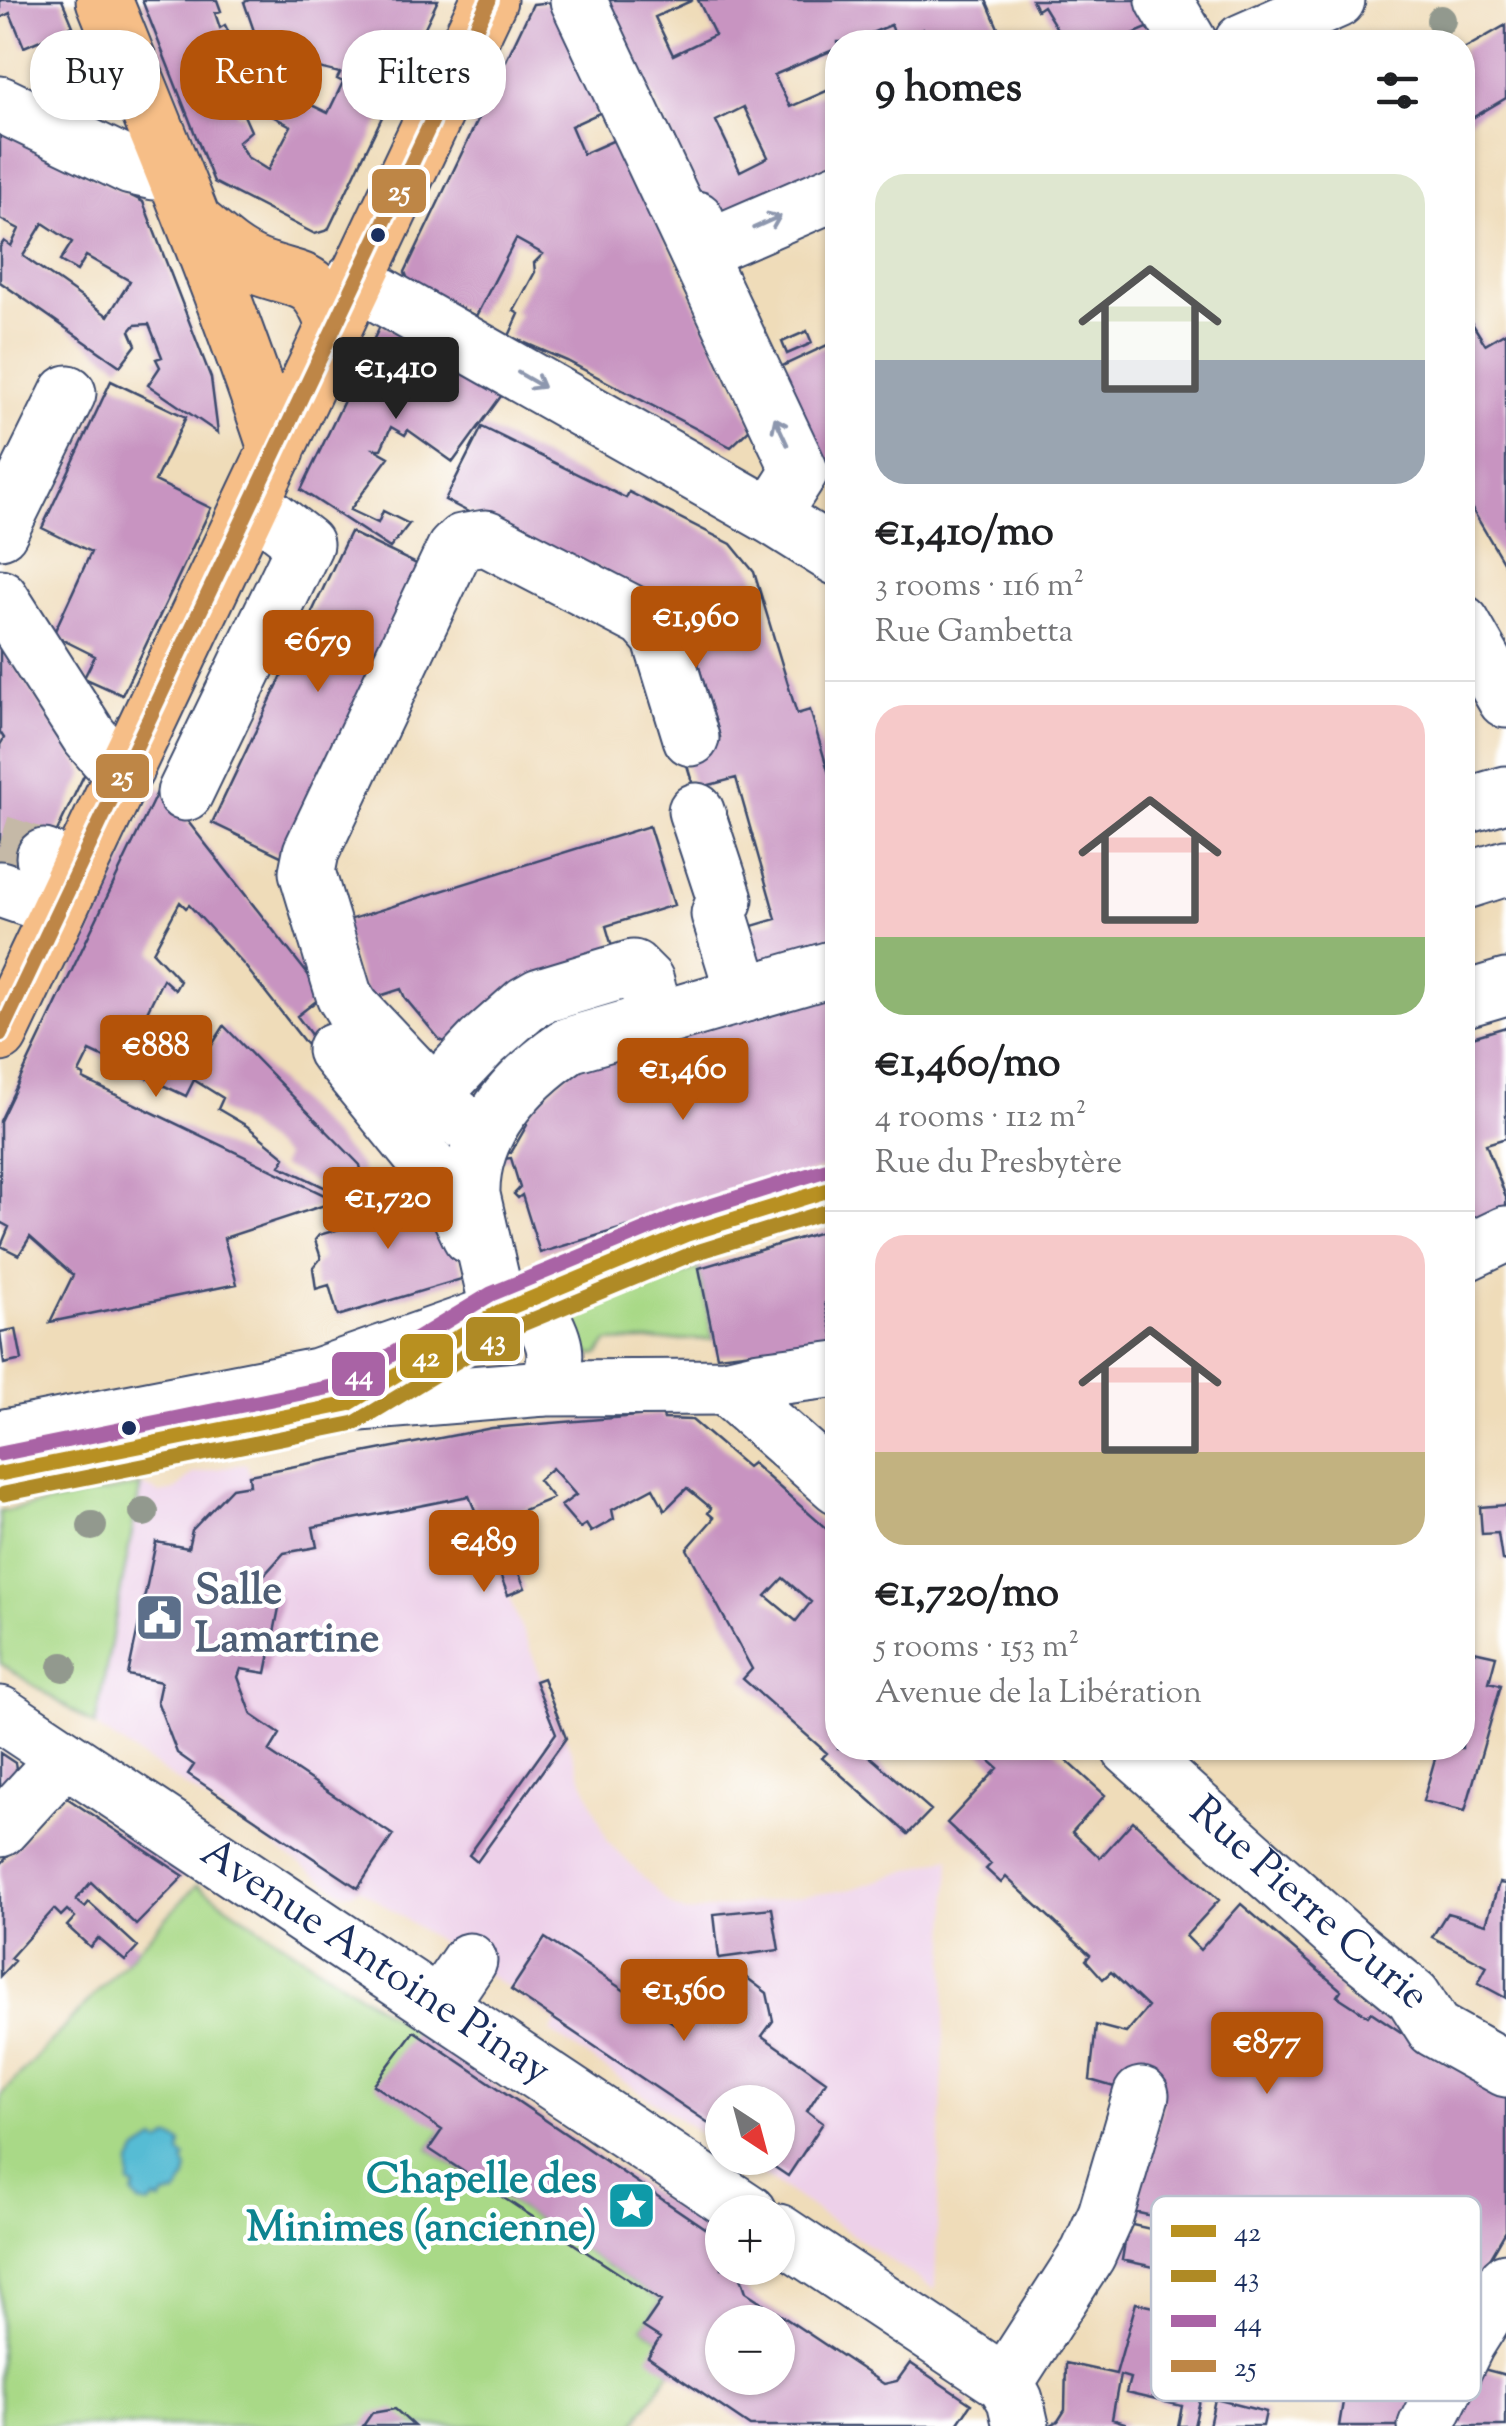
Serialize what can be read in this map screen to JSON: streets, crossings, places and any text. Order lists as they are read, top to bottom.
{
  "streets": {
    "street": ["Rue Pierre Curie", "Avenue Antoine Pinay"]
  },
  "places": {
    "public building": ["Salle Lamartine"],
    "place": ["Chapelle des Minimes (ancienne)"]
  },
  "lines": [
    "transit line 25",
    "transit line 44",
    "transit line 42",
    "transit line 43"
  ],
  "legend": [
    "42",
    "43",
    "44",
    "25"
  ],
  "north": "bottom right",
  "page": {
    "chip": ["Buy", "Rent", "Filters"],
    "heading": "9 homes",
    "list": [
      {
        "name": "€1,410/mo",
        "note": "3 rooms · 116 m² · Rue Gambetta"
      },
      {
        "name": "€1,460/mo",
        "note": "4 rooms · 112 m² · Rue du Presbytère"
      },
      {
        "name": "€1,720/mo",
        "note": "5 rooms · 153 m² · Avenue de la Libération"
      }
    ],
    "price": [
      "€1,410",
      "€1,960",
      "€679",
      "€888",
      "€1,460",
      "€1,720",
      "€489",
      "€1,560",
      "€877"
    ],
    "map_buttons": ["+", "−"]
  }
}
